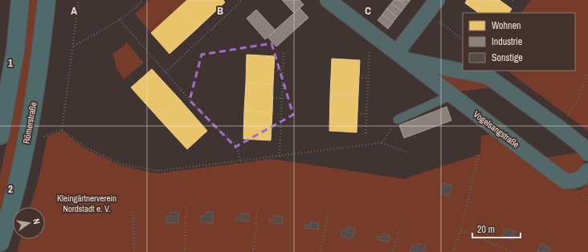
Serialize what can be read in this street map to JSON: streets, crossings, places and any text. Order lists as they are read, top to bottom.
{
  "streets": {
    "main road": ["Römerstraße"],
    "street": ["Vogelsangstraße"]
  },
  "parks": ["Kleingärtnerverein Nordstadt e. V."],
  "legend": ["Wohnen", "Industrie", "Sonstige"],
  "scale_bar": "20 m",
  "north": "right",
  "grid": {
    "columns": ["A", "B", "C"],
    "rows": ["1", "2"]
  }
}
